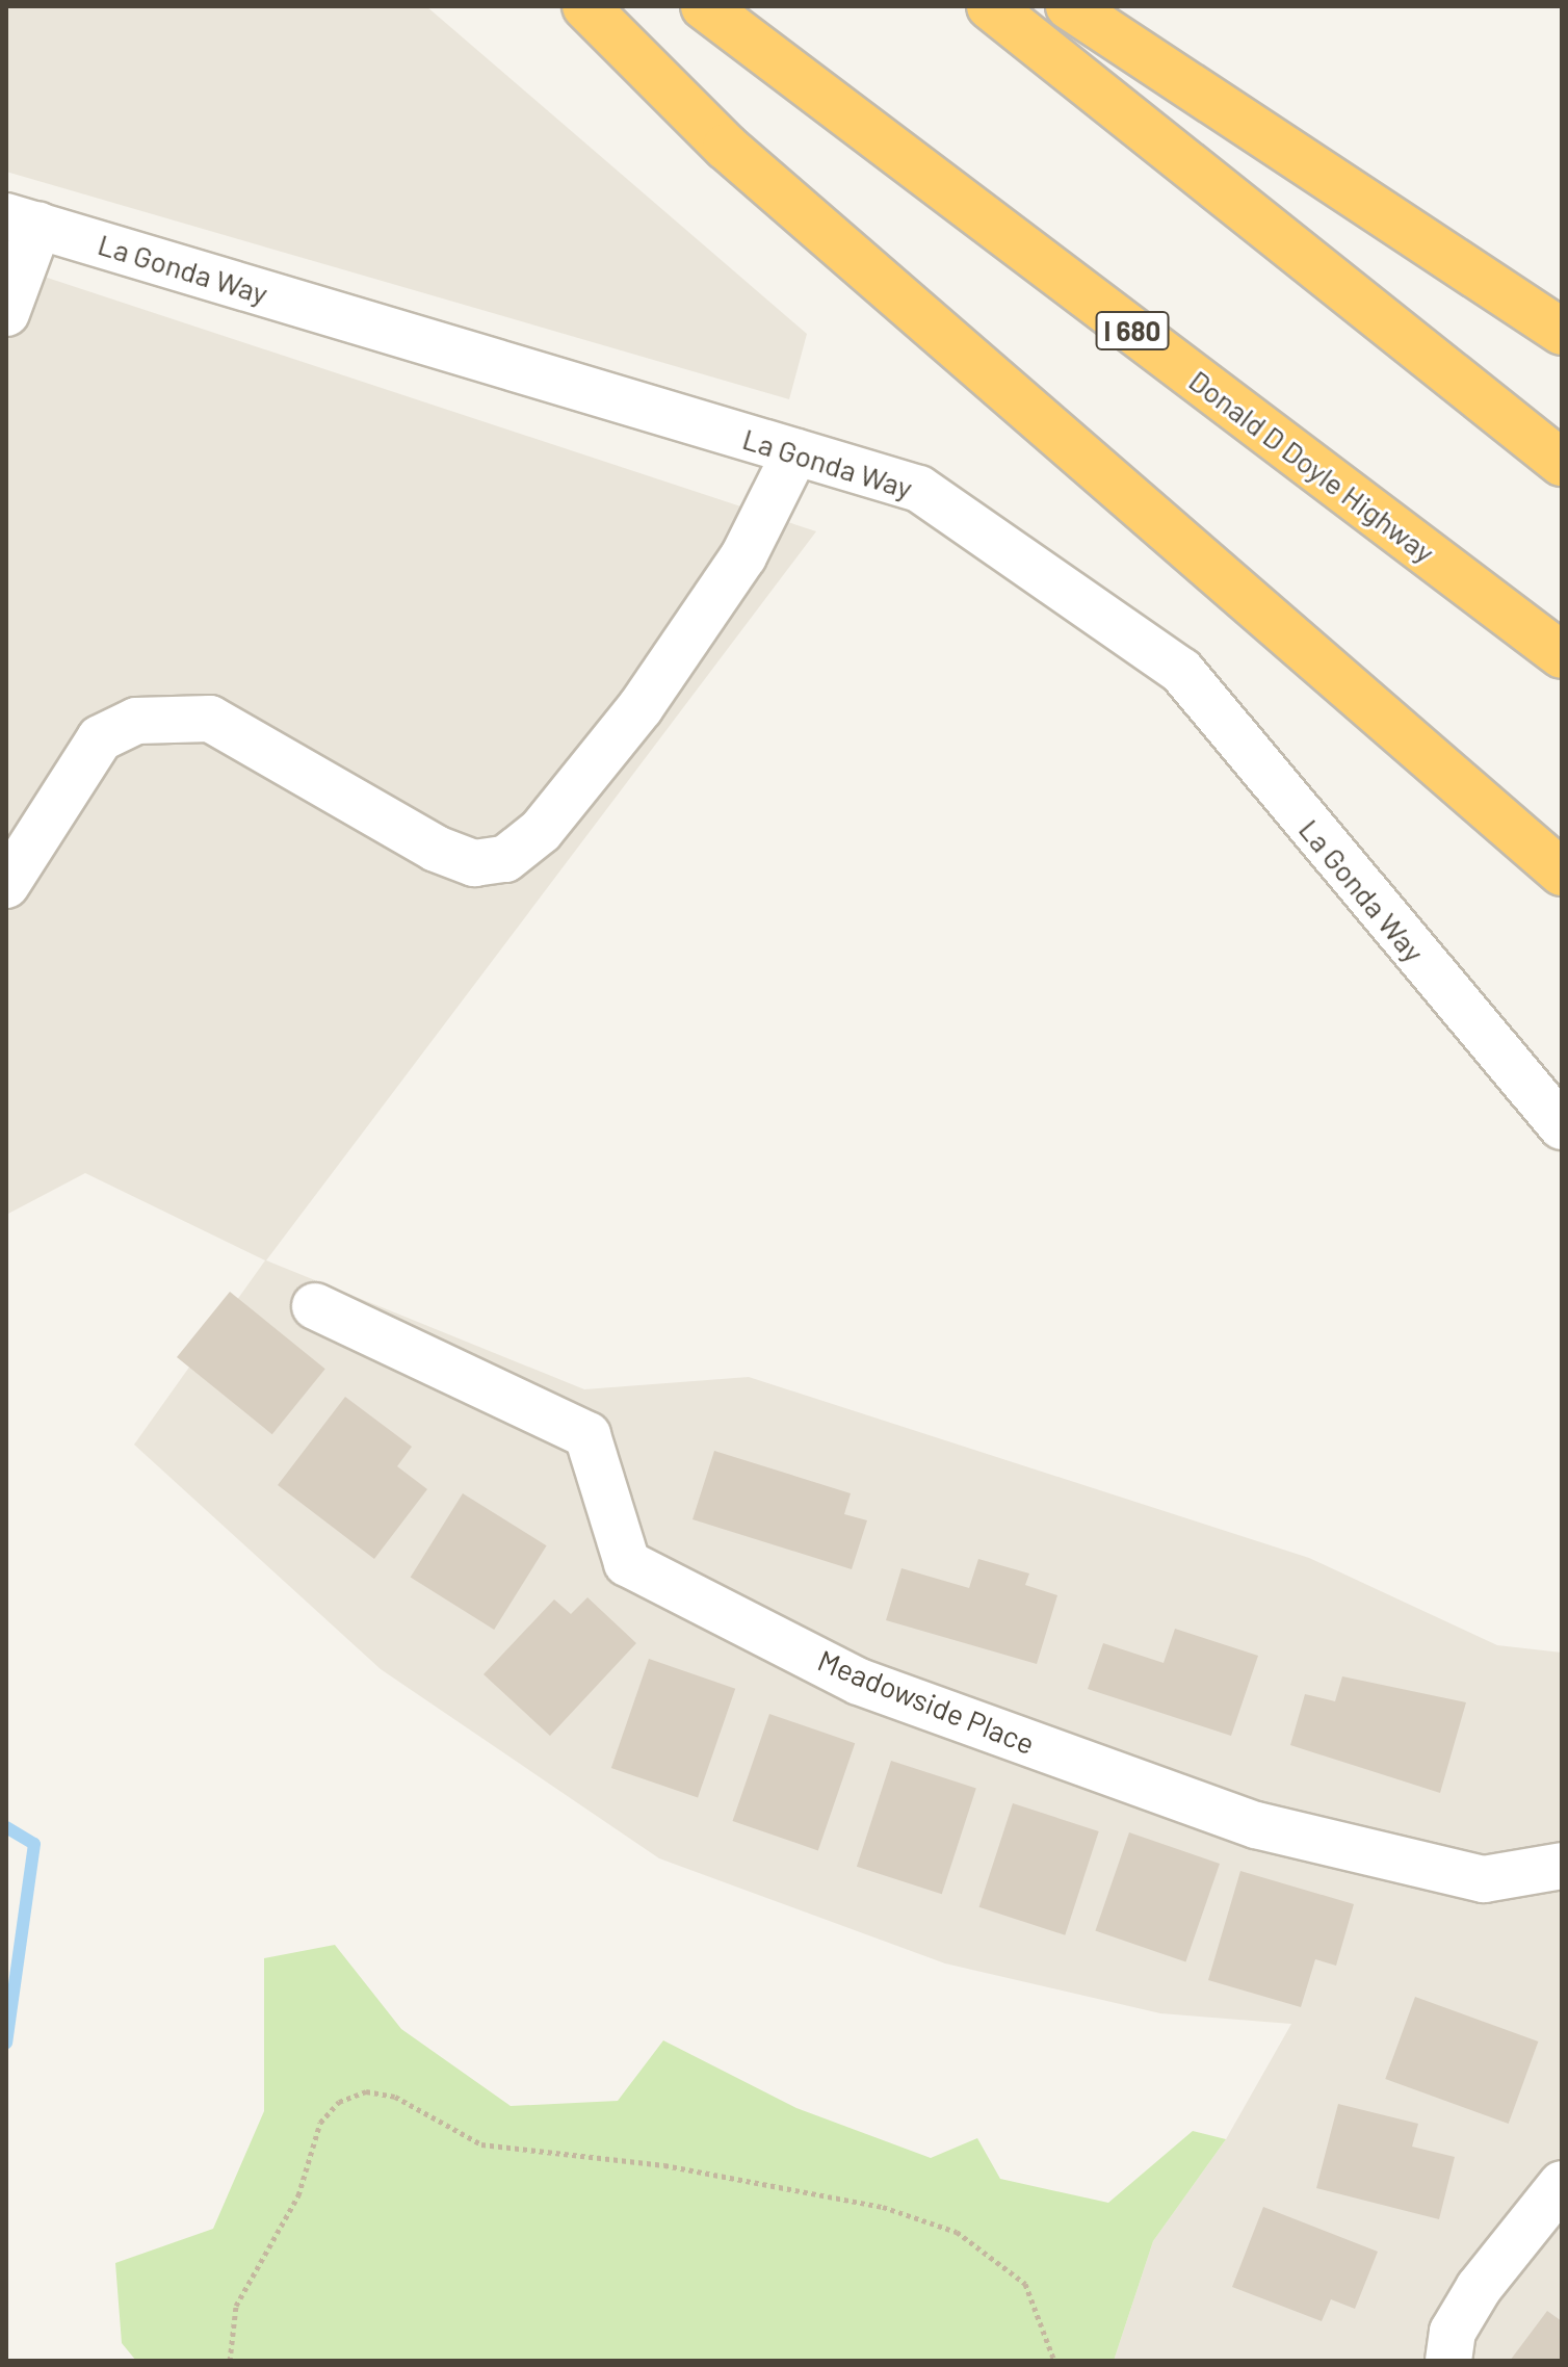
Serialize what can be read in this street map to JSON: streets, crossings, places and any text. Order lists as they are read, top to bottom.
{
  "streets": {
    "highway": ["I 680", "Donald D Doyle Highway"],
    "street": ["La Gonda Way", "Meadowside Place"]
  }
}
